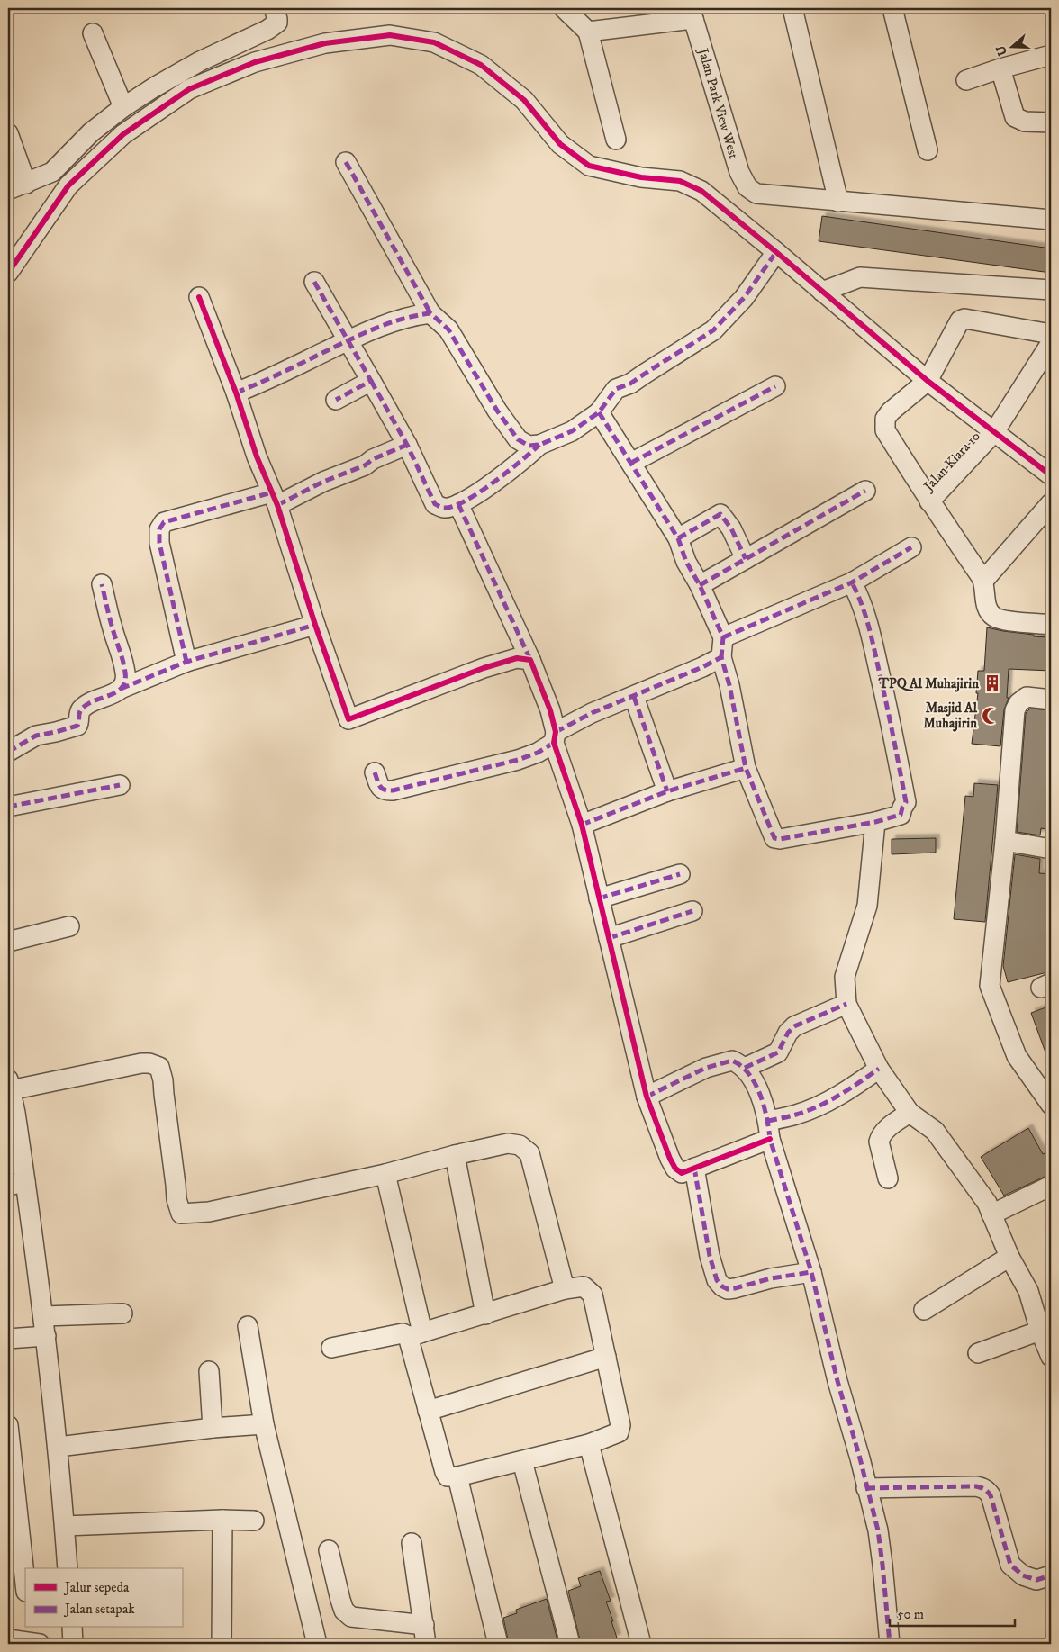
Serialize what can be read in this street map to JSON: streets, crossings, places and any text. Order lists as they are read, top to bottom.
{
  "streets": {
    "street": ["Jalan Park View West", "Jalan Kiara 10"]
  },
  "places": {
    "building": ["TPQ Al Muhajirin"],
    "mosque": ["Masjid Al Muhajirin"]
  },
  "legend": ["Jalur sepeda", "Jalan setapak"],
  "scale_bar": "50 m",
  "north": "left"
}
